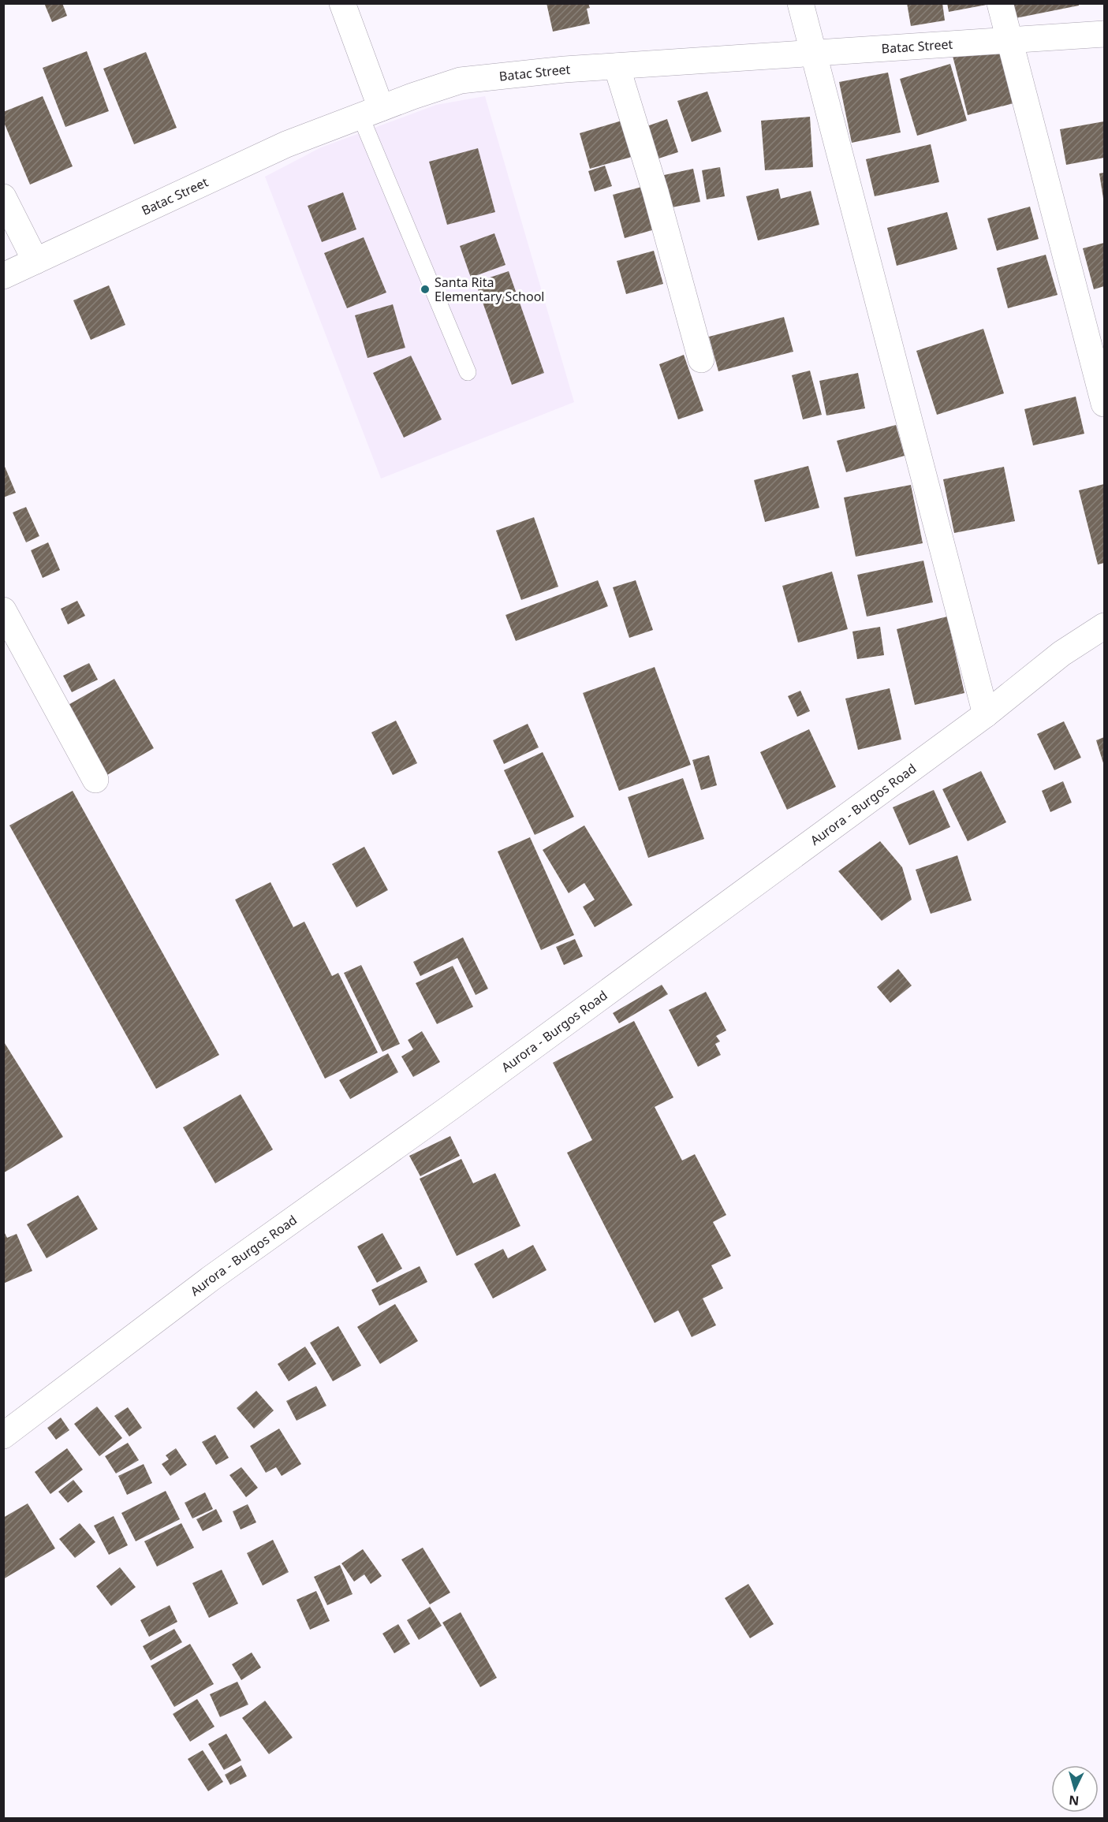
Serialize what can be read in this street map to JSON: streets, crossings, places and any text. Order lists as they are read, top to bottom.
{
  "streets": {
    "street": ["Batac Street", "Aurora - Burgos Road"]
  },
  "places": ["Santa Rita Elementary School"],
  "north": "bottom"
}
